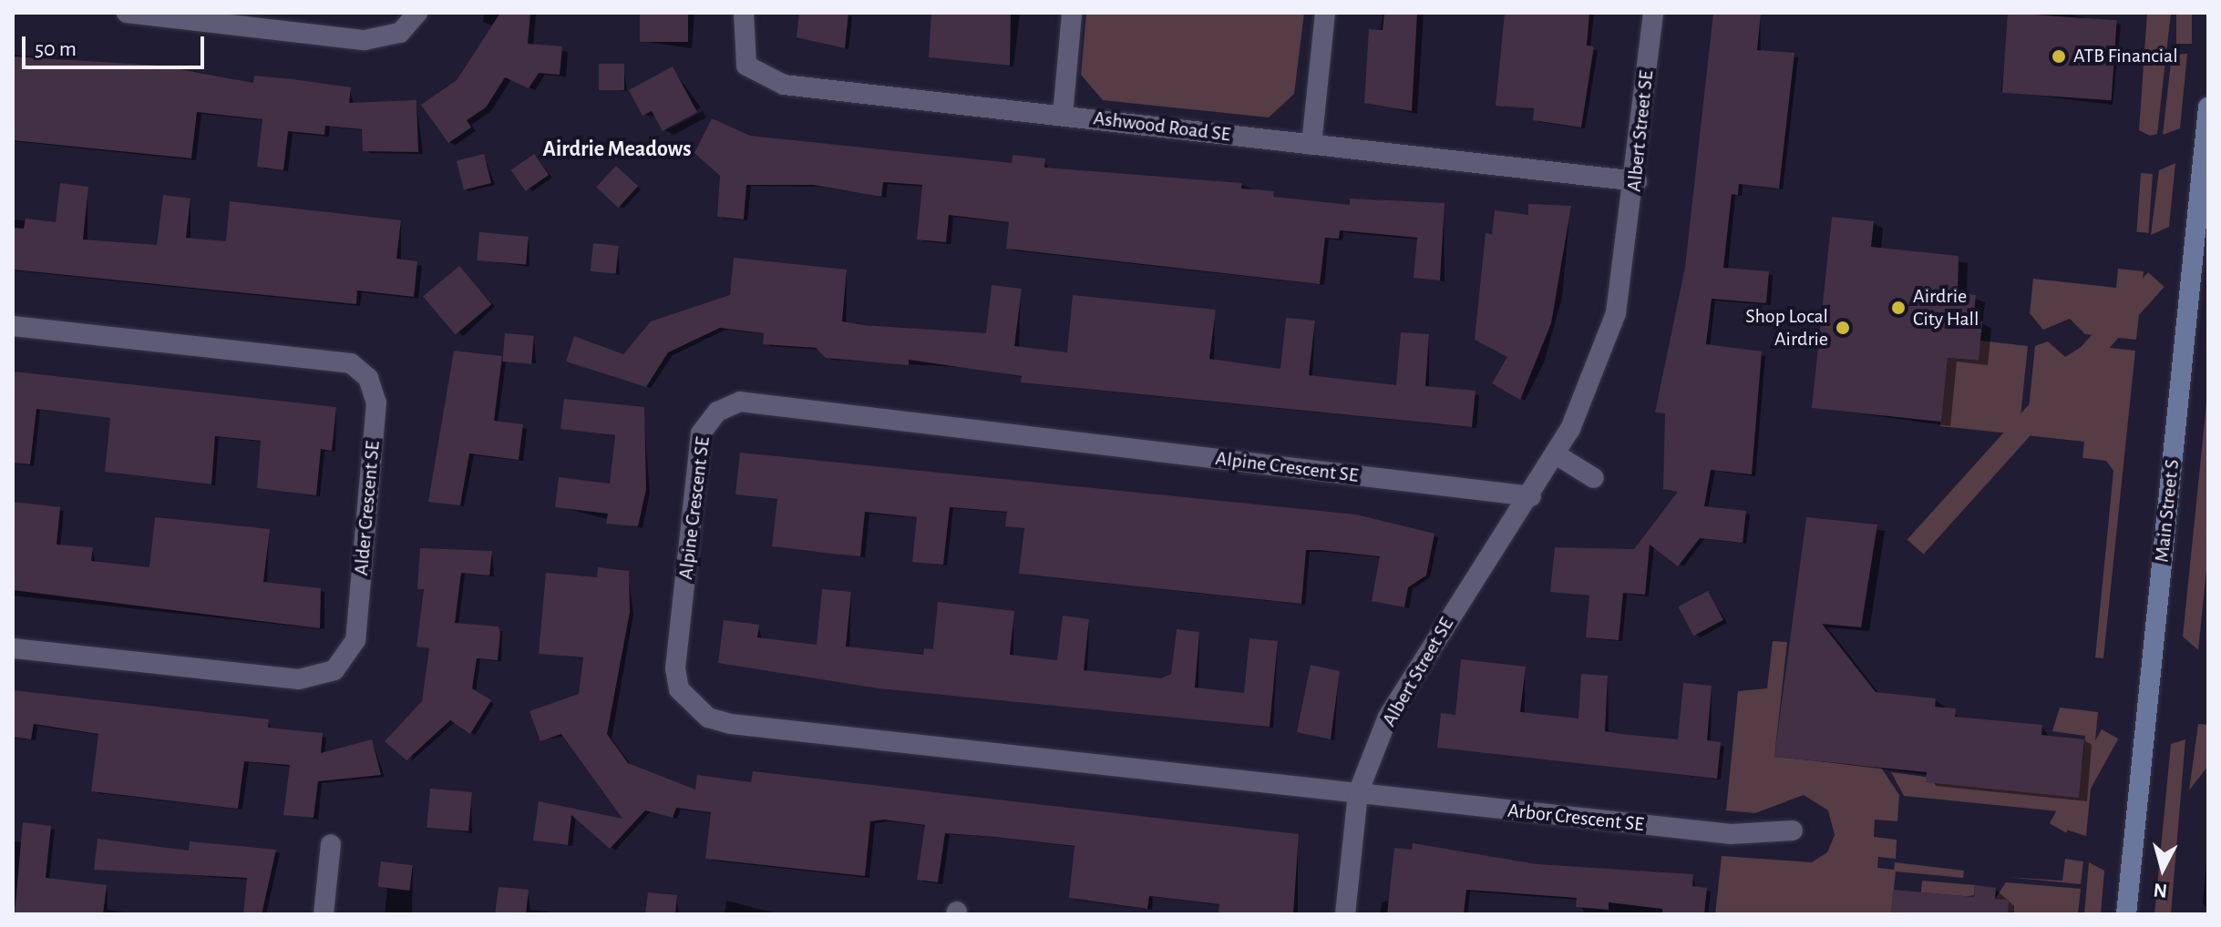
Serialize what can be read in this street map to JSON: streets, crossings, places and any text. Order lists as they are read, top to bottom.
{
  "streets": {
    "main road": ["Main Street S"],
    "street": [
      "Ashwood Road SE",
      "Albert Street SE",
      "Alpine Crescent SE",
      "Alder Crescent SE",
      "Arbor Crescent SE"
    ]
  },
  "crossings": [
    ["Ashwood Road SE", "Albert Street SE"],
    ["Albert Street SE", "Alpine Crescent SE"],
    ["Albert Street SE", "Arbor Crescent SE"],
    ["Alpine Crescent SE", "Arbor Crescent SE"]
  ],
  "districts": ["Airdrie Meadows"],
  "places": ["ATB Financial", "Airdrie City Hall", "Shop Local Airdrie"],
  "scale_bar": "50 m",
  "north": "bottom"
}
